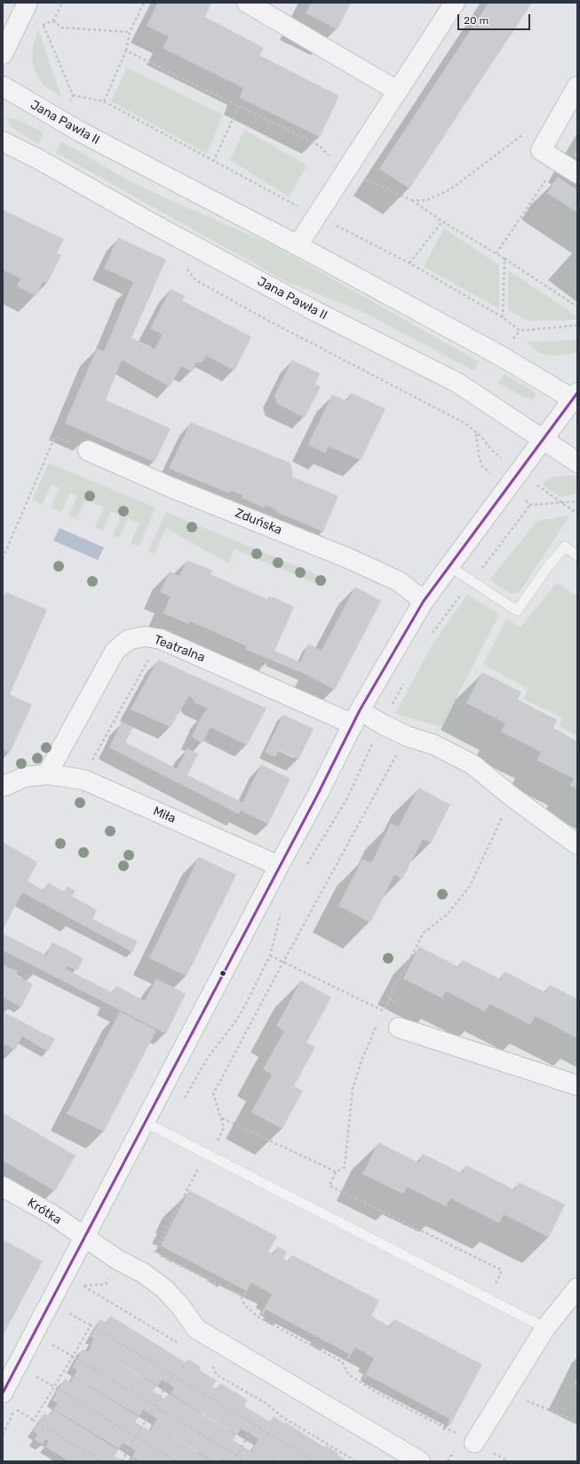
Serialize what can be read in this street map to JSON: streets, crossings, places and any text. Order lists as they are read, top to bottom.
{
  "streets": {
    "street": [
      "Jana Pawła II",
      "Zduńska",
      "Teatralna",
      "Miła",
      "Krótka"
    ]
  },
  "crossings": [
    ["Teatralna", "Miła"]
  ],
  "scale_bar": "20 m"
}
